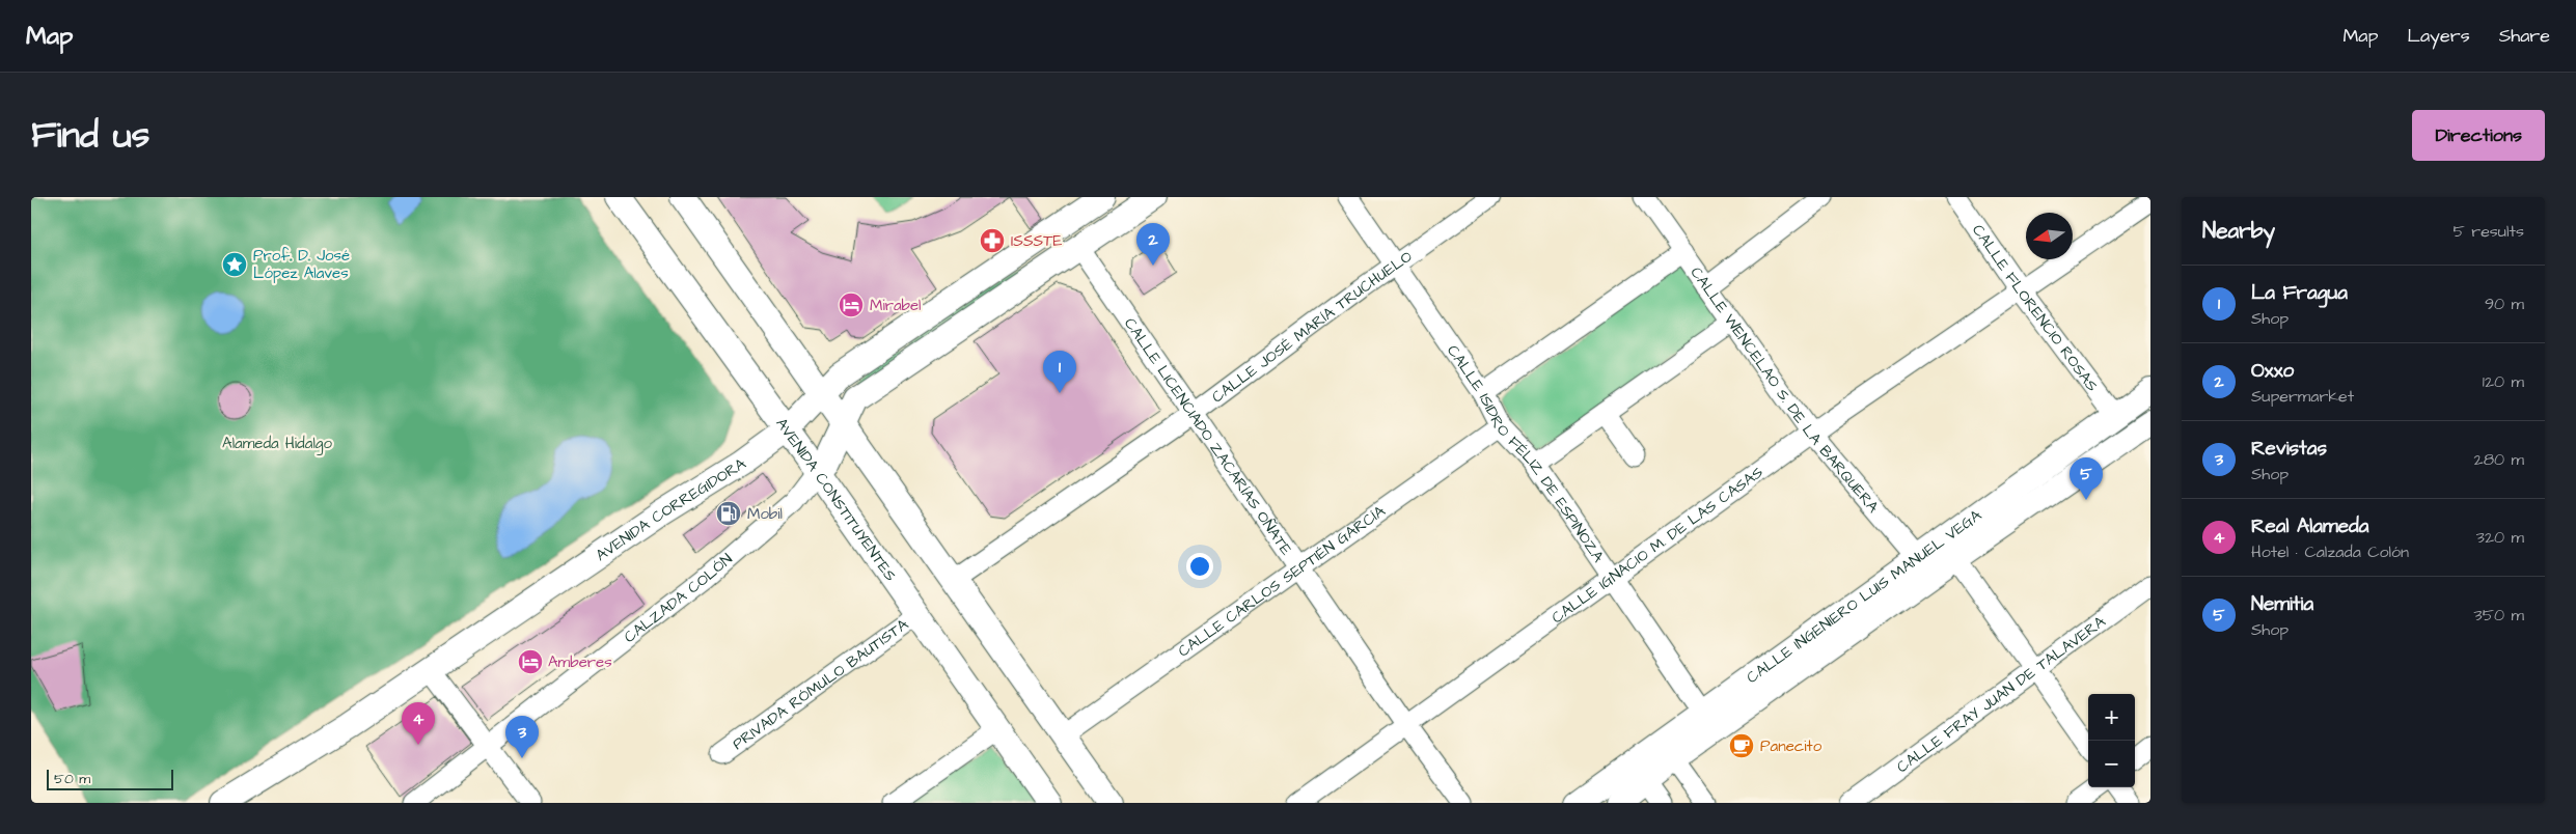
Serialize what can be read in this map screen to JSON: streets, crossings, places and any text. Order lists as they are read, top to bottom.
{
  "streets": {
    "main road": [
      "AVENIDA CONSTITUYENTES",
      "AVENIDA CORREGIDORA",
      "CALLE INGENIERO LUIS MANUEL VEGA",
      "CALZADA COLÓN"
    ],
    "street": [
      "CALLE FLORENCIO ROSAS",
      "CALLE JOSÉ MARÍA TRUCHUELO",
      "CALLE WENCELAO S. DE LA BARQUERA",
      "CALLE LICENCIADO ZACARÍAS OÑATE",
      "CALLE ISIDRO FÉLIZ DE ESPINOZA",
      "CALLE IGNACIO M. DE LAS CASAS",
      "CALLE CARLOS SEPTIÉN GARCÍA",
      "PRIVADA RÓMULO BAUTISTA",
      "CALLE FRAY JUAN DE TALAVERA"
    ]
  },
  "crossings": [
    ["CALLE FLORENCIO ROSAS", "CALLE IGNACIO M. DE LAS CASAS"],
    ["CALLE FLORENCIO ROSAS", "CALLE INGENIERO LUIS MANUEL VEGA"],
    ["CALLE JOSÉ MARÍA TRUCHUELO", "CALLE LICENCIADO ZACARÍAS OÑATE"],
    ["CALLE JOSÉ MARÍA TRUCHUELO", "CALLE ISIDRO FÉLIZ DE ESPINOZA"],
    ["CALLE WENCELAO S. DE LA BARQUERA", "CALLE IGNACIO M. DE LAS CASAS"],
    ["CALLE WENCELAO S. DE LA BARQUERA", "CALLE INGENIERO LUIS MANUEL VEGA"],
    ["CALLE LICENCIADO ZACARÍAS OÑATE", "CALLE IGNACIO M. DE LAS CASAS"],
    ["CALLE LICENCIADO ZACARÍAS OÑATE", "CALLE CARLOS SEPTIÉN GARCÍA"],
    ["CALLE ISIDRO FÉLIZ DE ESPINOZA", "CALLE IGNACIO M. DE LAS CASAS"],
    ["CALLE ISIDRO FÉLIZ DE ESPINOZA", "CALLE CARLOS SEPTIÉN GARCÍA"],
    ["CALLE ISIDRO FÉLIZ DE ESPINOZA", "CALLE INGENIERO LUIS MANUEL VEGA"],
    ["AVENIDA CONSTITUYENTES", "AVENIDA CORREGIDORA"],
    ["AVENIDA CONSTITUYENTES", "CALZADA COLÓN"],
    ["AVENIDA CONSTITUYENTES", "PRIVADA RÓMULO BAUTISTA"]
  ],
  "parks": ["Alameda Hidalgo"],
  "places": {
    "pharmacy": ["ISSSTE"],
    "place": ["Prof. D. José López Alaves"],
    "hotel": ["Mirabel", "Amberes"],
    "fuel station": ["Mobil"],
    "cafe": ["Panecito"]
  },
  "scale_bar": "50 m",
  "north": "left",
  "page": {
    "header": "Map",
    "nav": ["Map", "Layers", "Share"],
    "title": "Find us",
    "buttons": "Directions",
    "heading": ["Nearby", "5 results"],
    "pins": [
      "2",
      "1",
      "5",
      "4",
      "3"
    ],
    "list": [
      {
        "mark": "1",
        "name": "La Fragua",
        "note": "Shop",
        "value": "90 m"
      },
      {
        "mark": "2",
        "name": "Oxxo",
        "note": "Supermarket",
        "value": "120 m"
      },
      {
        "mark": "3",
        "name": "Revistas",
        "note": "Shop",
        "value": "280 m"
      },
      {
        "mark": "4",
        "name": "Real Alameda",
        "note": "Hotel · Calzada Colón",
        "value": "320 m"
      },
      {
        "mark": "5",
        "name": "Nemitia",
        "note": "Shop",
        "value": "350 m"
      }
    ],
    "map_buttons": ["+", "−"],
    "scale": "50 m"
  }
}
